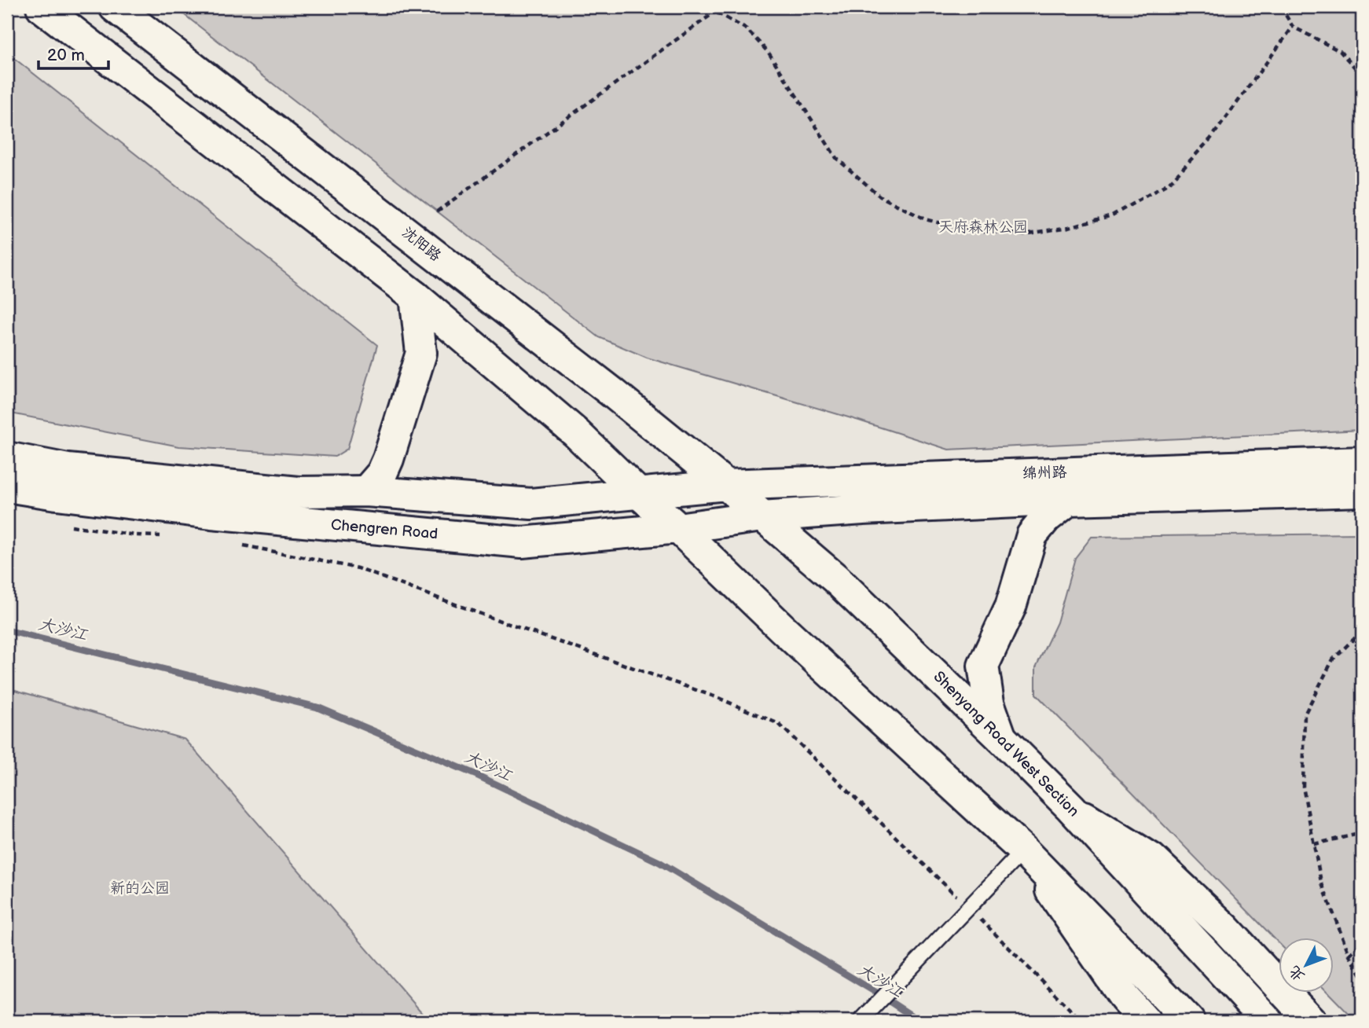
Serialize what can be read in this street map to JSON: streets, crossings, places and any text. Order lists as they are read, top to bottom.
{
  "streets": {
    "main road": [
      "沈阳路",
      "绵州路",
      "Chengren Road",
      "Shenyang Road West Section"
    ]
  },
  "crossings": [
    ["沈阳路", "绵州路"],
    ["沈阳路", "Shenyang Road West Section"],
    ["绵州路", "Chengren Road"],
    ["绵州路", "Shenyang Road West Section"],
    ["Chengren Road", "Shenyang Road West Section"]
  ],
  "water": ["大沙江"],
  "parks": ["天府森林公园", "新的公园"],
  "scale_bar": "20 m",
  "north": "bottom left"
}
